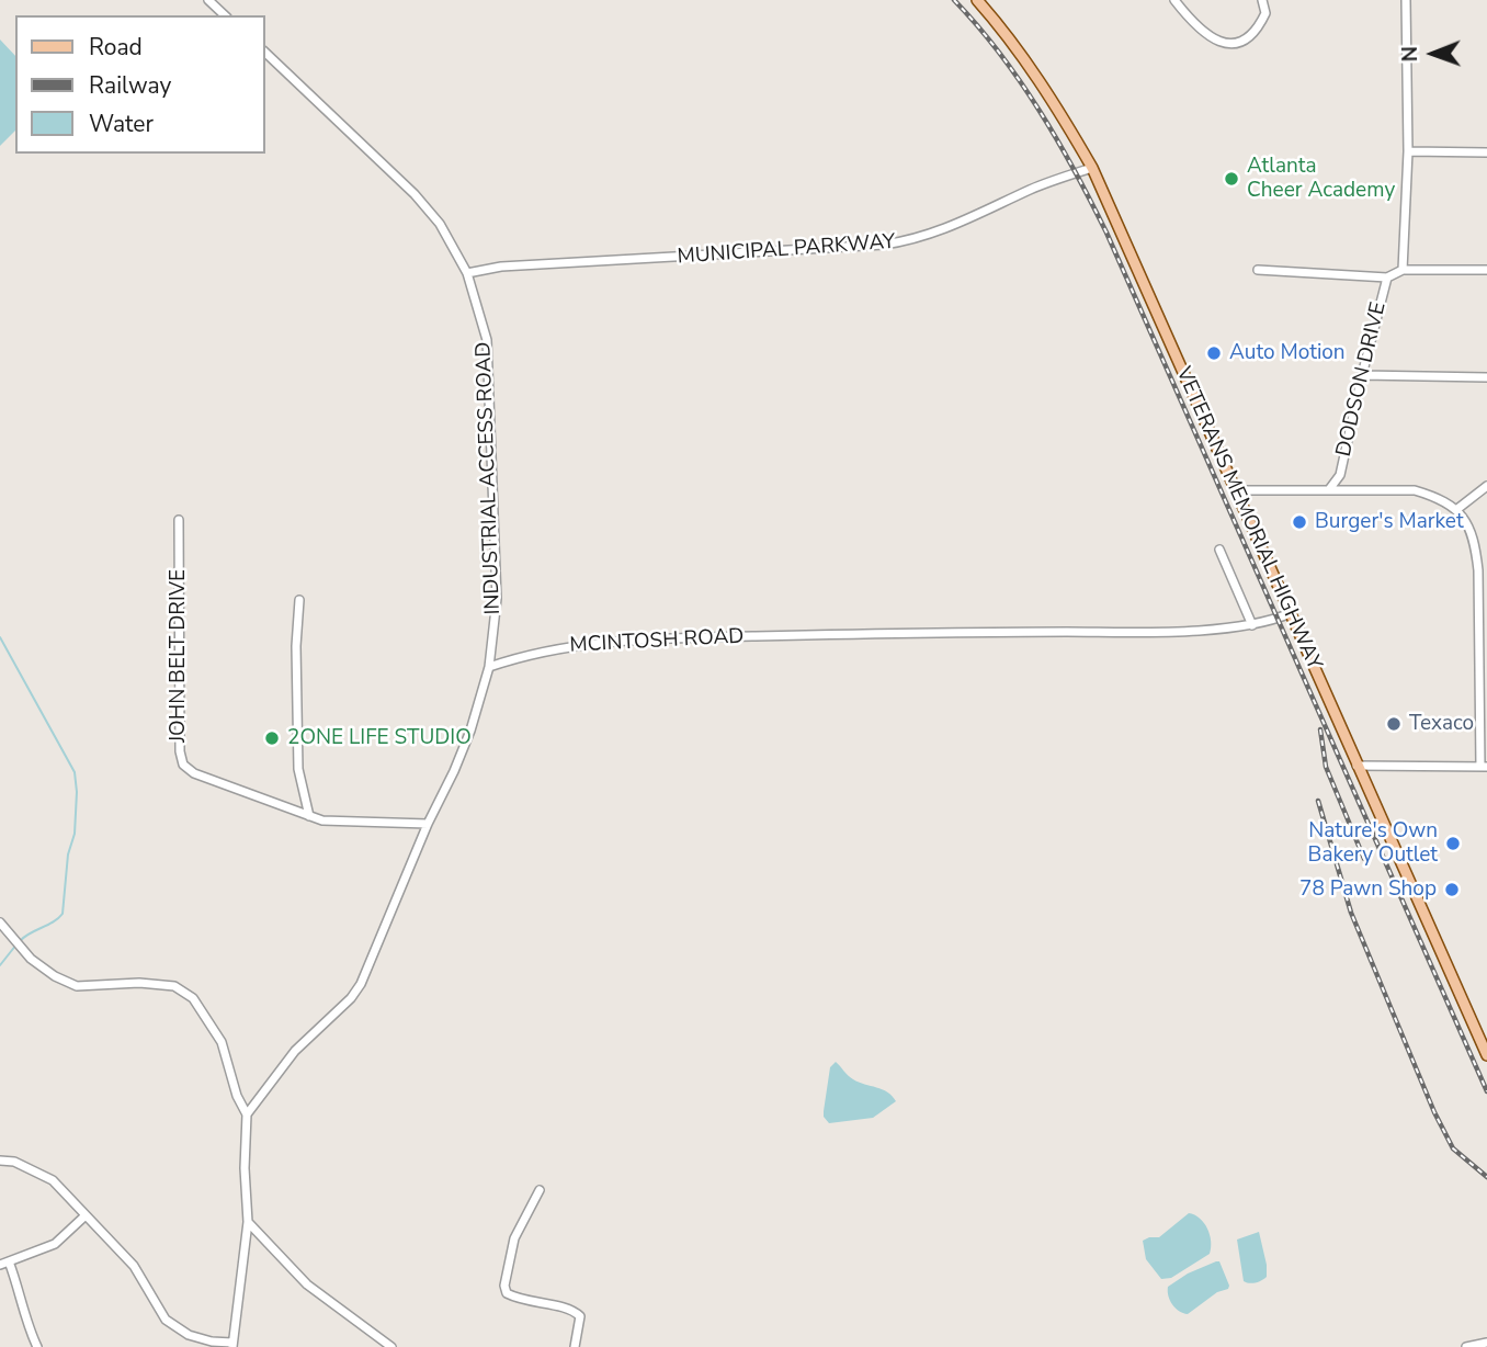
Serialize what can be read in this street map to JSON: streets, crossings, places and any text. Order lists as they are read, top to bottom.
{
  "streets": {
    "main road": ["VETERANS MEMORIAL HIGHWAY"],
    "street": [
      "MUNICIPAL PARKWAY",
      "DODSON DRIVE",
      "INDUSTRIAL ACCESS ROAD",
      "MCINTOSH ROAD",
      "JOHN BELT DRIVE"
    ]
  },
  "crossings": [
    ["MUNICIPAL PARKWAY", "INDUSTRIAL ACCESS ROAD"],
    ["MUNICIPAL PARKWAY", "VETERANS MEMORIAL HIGHWAY"],
    ["INDUSTRIAL ACCESS ROAD", "MCINTOSH ROAD"],
    ["VETERANS MEMORIAL HIGHWAY", "MCINTOSH ROAD"]
  ],
  "places": [
    "Atlanta Cheer Academy",
    "Auto Motion",
    "Burger's Market",
    "Texaco",
    "2ONE LIFE STUDIO",
    "Nature's Own Bakery Outlet",
    "78 Pawn Shop"
  ],
  "legend": ["Road", "Railway", "Water"],
  "north": "left"
}
